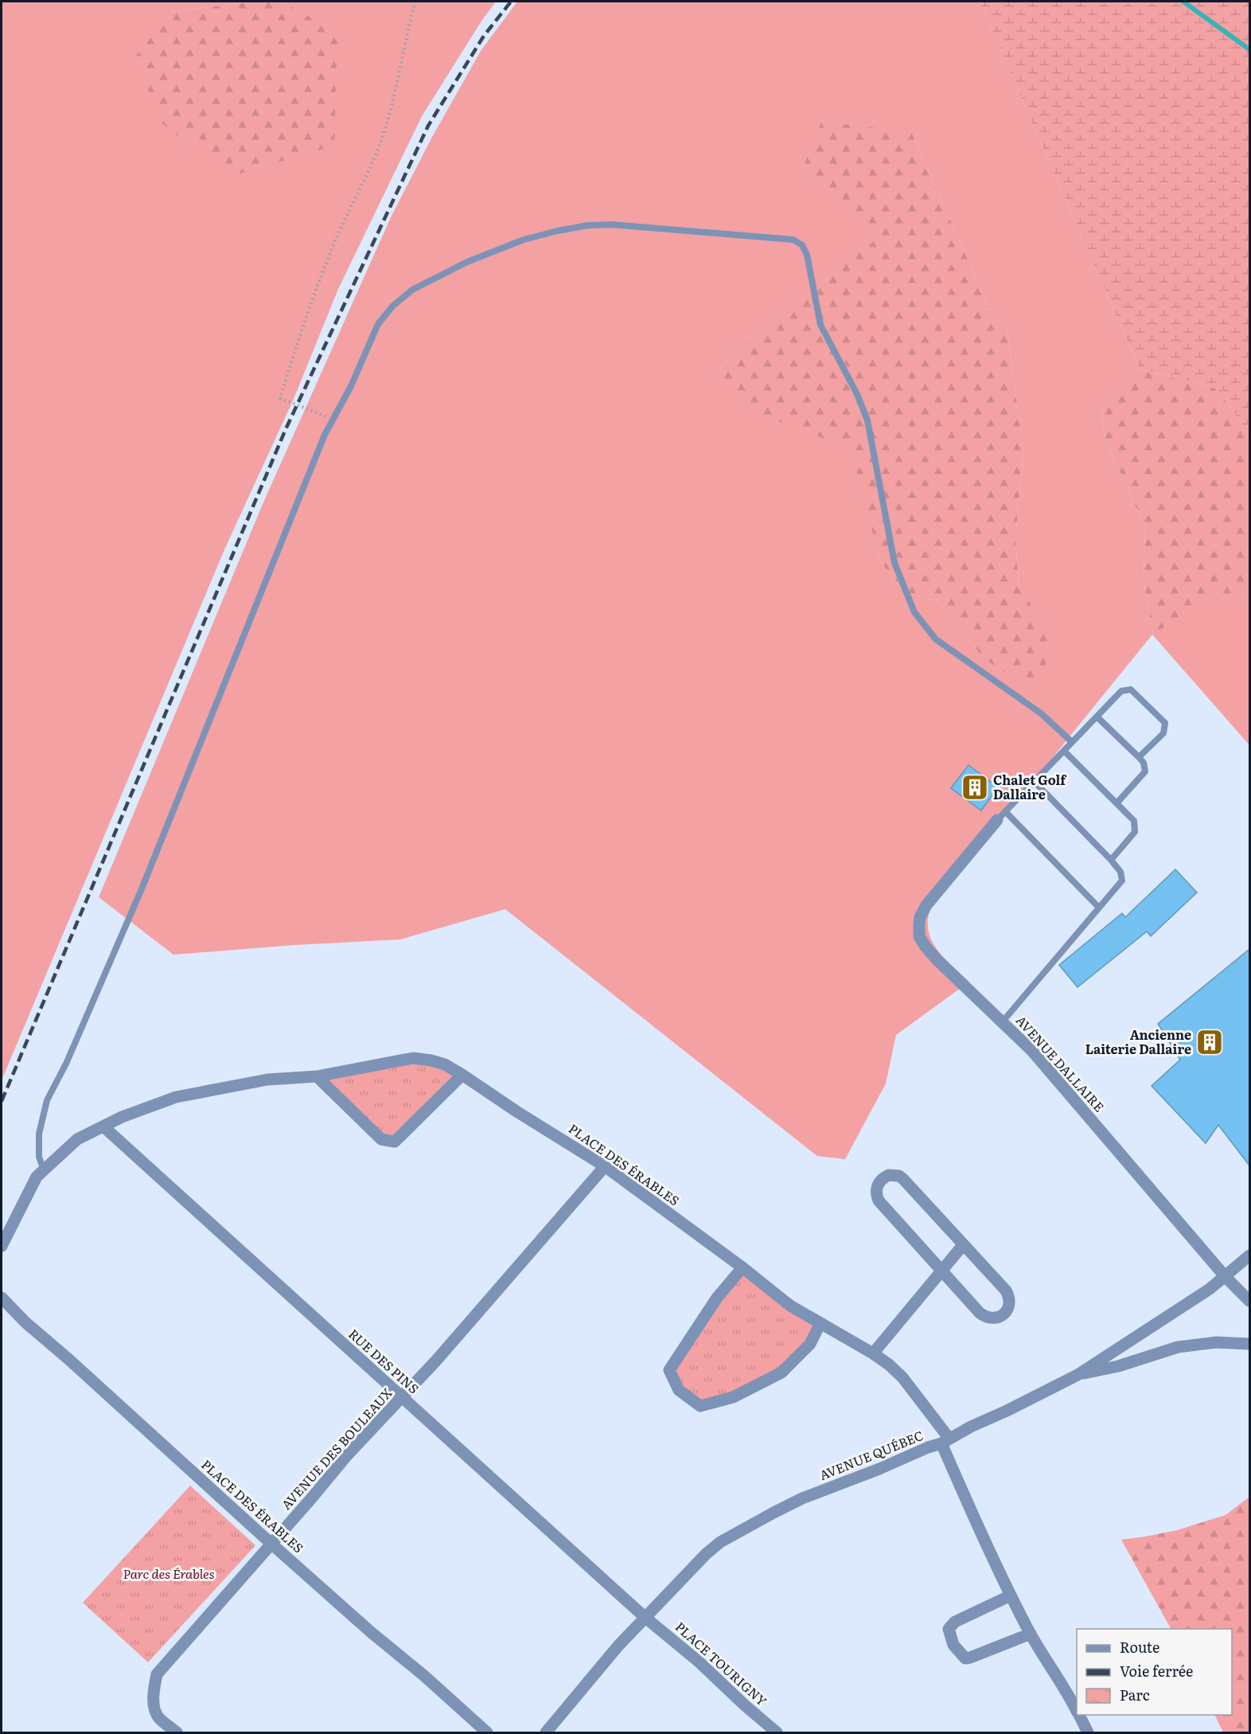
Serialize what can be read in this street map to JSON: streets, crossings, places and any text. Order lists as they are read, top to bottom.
{
  "streets": {
    "street": [
      "AVENUE DALLAIRE",
      "PLACE DES ÉRABLES",
      "RUE DES PINS",
      "AVENUE DES BOULEAUX",
      "AVENUE QUÉBEC",
      "PLACE TOURIGNY"
    ]
  },
  "crossings": [
    ["AVENUE DALLAIRE", "AVENUE QUÉBEC"],
    ["PLACE DES ÉRABLES", "RUE DES PINS"],
    ["PLACE DES ÉRABLES", "AVENUE DES BOULEAUX"],
    ["PLACE DES ÉRABLES", "AVENUE QUÉBEC"],
    ["RUE DES PINS", "AVENUE DES BOULEAUX"],
    ["RUE DES PINS", "AVENUE QUÉBEC"],
    ["RUE DES PINS", "PLACE TOURIGNY"],
    ["AVENUE QUÉBEC", "PLACE TOURIGNY"]
  ],
  "parks": ["Parc des Érables"],
  "places": {
    "building": ["Chalet Golf Dallaire", "Ancienne Laiterie Dallaire"]
  },
  "legend": ["Route", "Voie ferrée", "Parc"]
}
